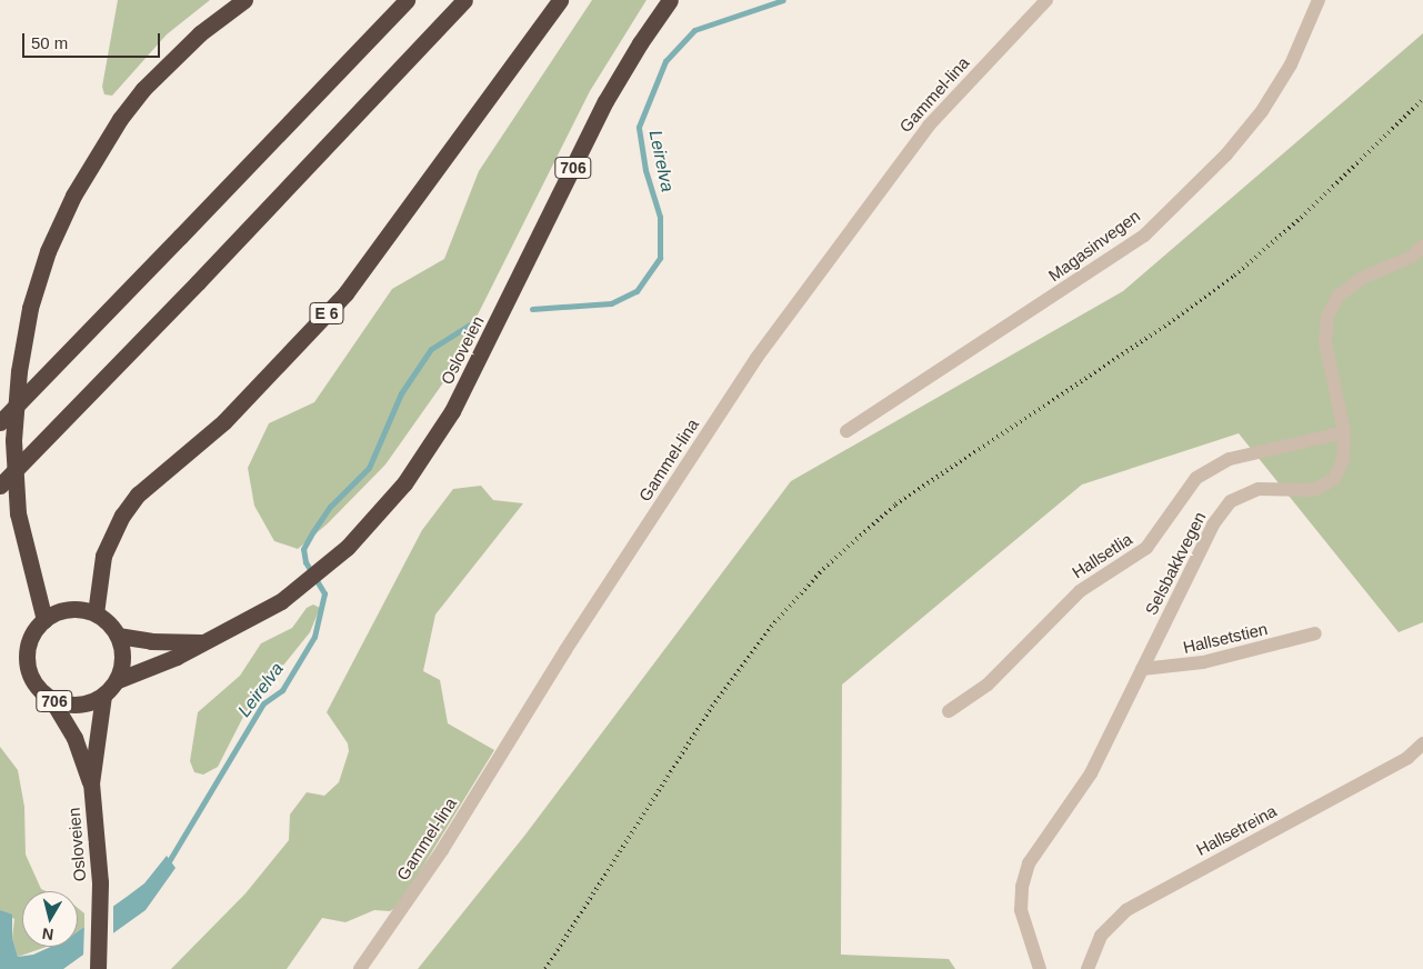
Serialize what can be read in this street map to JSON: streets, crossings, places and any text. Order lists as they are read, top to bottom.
{
  "streets": {
    "highway": ["706", "E 6", "Osloveien"],
    "street": [
      "Gammel-lina",
      "Magasinvegen",
      "Hallsetlia",
      "Selsbakkvegen",
      "Hallsetstien",
      "Hallsetreina"
    ]
  },
  "crossings": [
    ["706", "E 6"],
    ["706", "Osloveien"],
    ["E 6", "Osloveien"],
    ["Hallsetlia", "Selsbakkvegen"],
    ["Selsbakkvegen", "Hallsetstien"]
  ],
  "water": ["Leirelva"],
  "scale_bar": "50 m",
  "north": "bottom"
}
